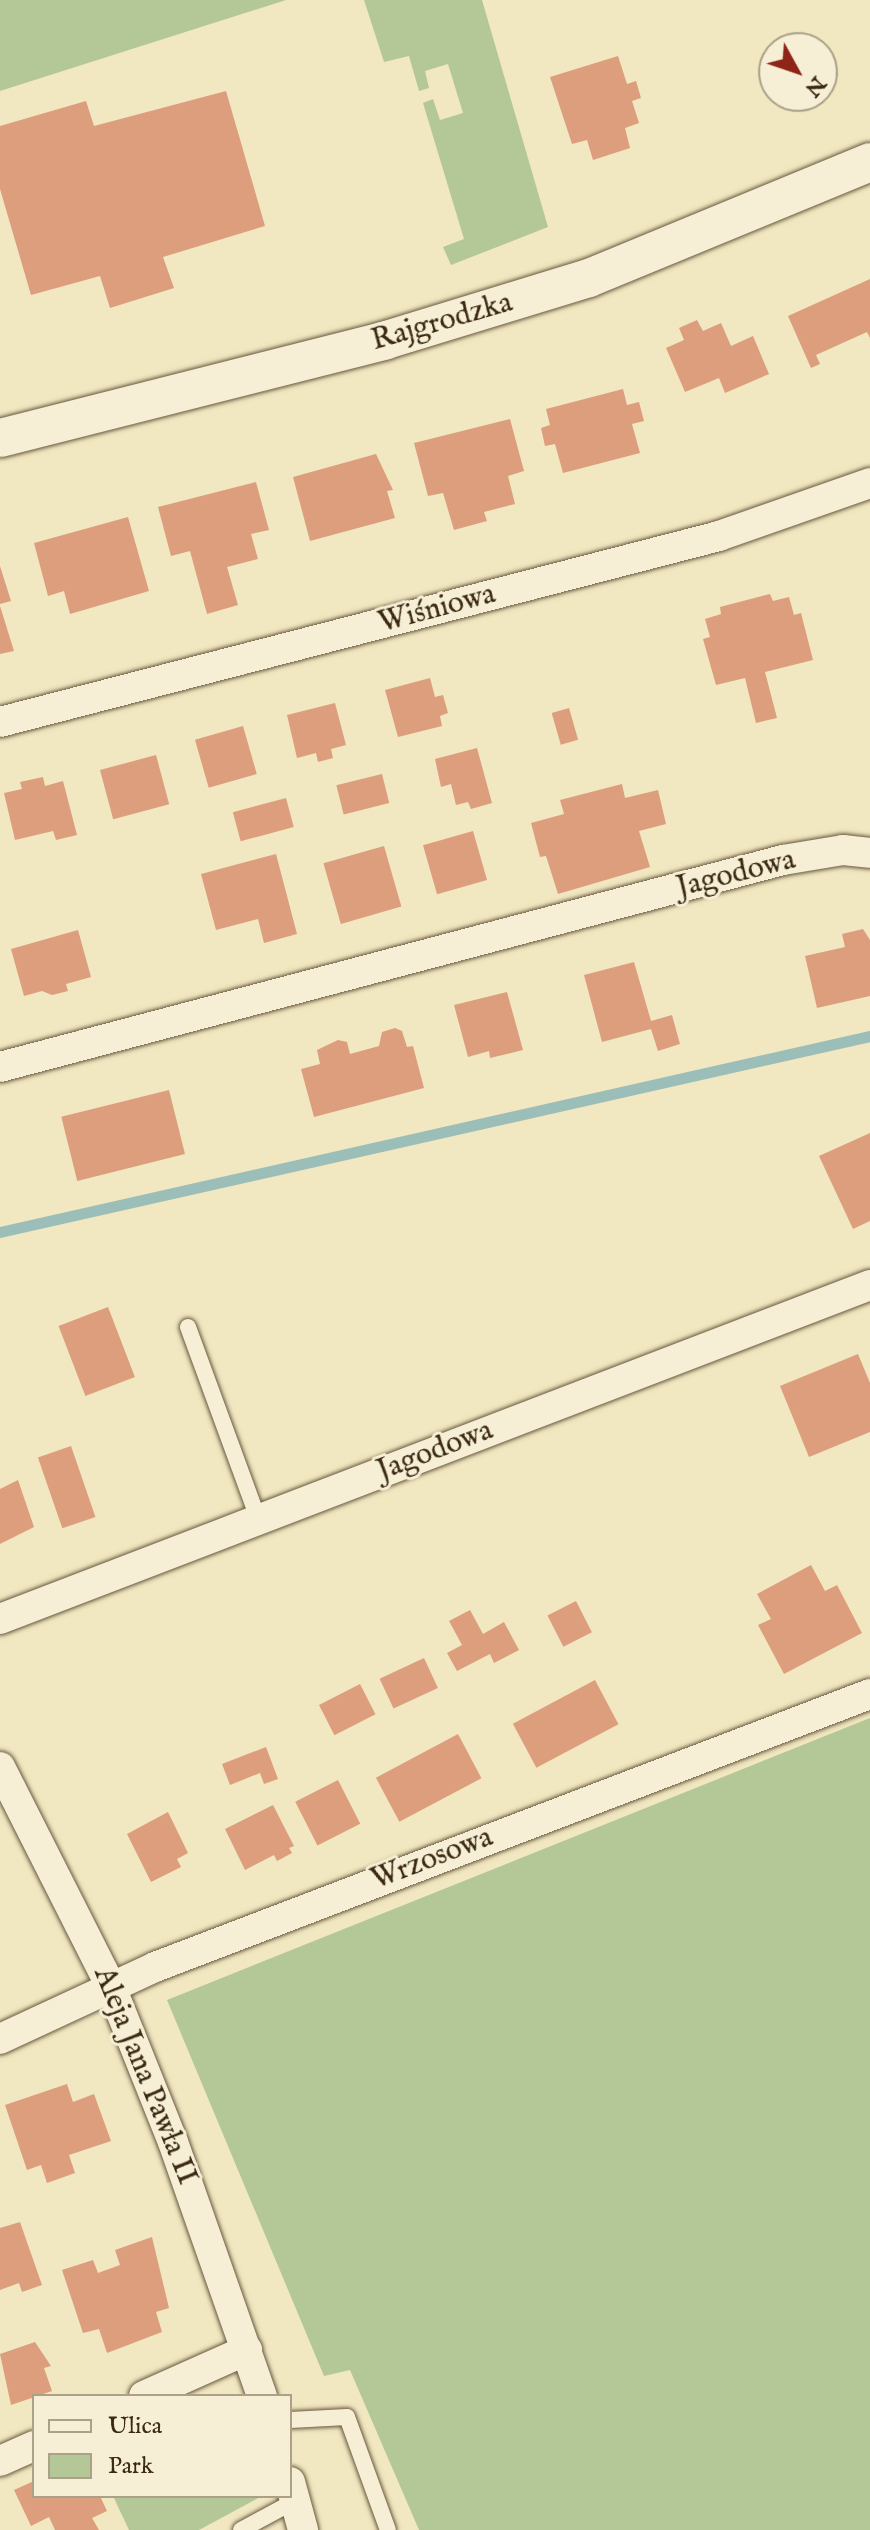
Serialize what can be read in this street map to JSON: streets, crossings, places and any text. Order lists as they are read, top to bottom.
{
  "streets": {
    "street": [
      "Rajgrodzka",
      "Wiśniowa",
      "Jagodowa",
      "Wrzosowa",
      "Aleja Jana Pawła II"
    ]
  },
  "crossings": [
    ["Wrzosowa", "Aleja Jana Pawła II"]
  ],
  "legend": ["Ulica", "Park"],
  "north": "bottom right"
}
